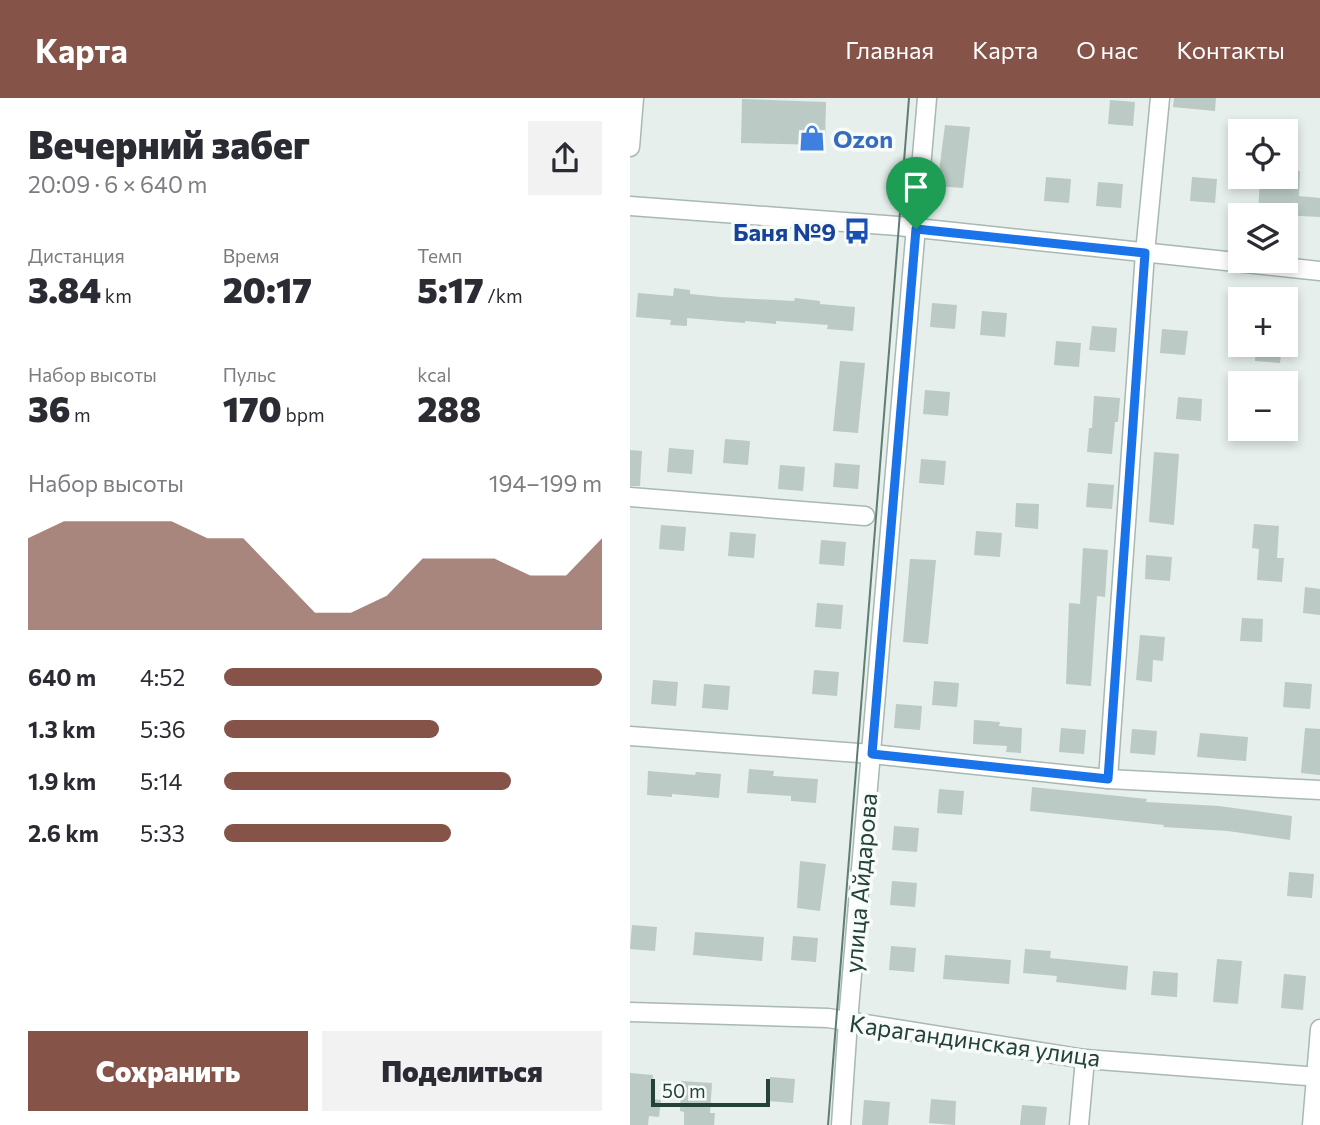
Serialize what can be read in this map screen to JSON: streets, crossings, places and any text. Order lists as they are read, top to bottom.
{
  "streets": {
    "street": ["улица Айдарова", "Карагандинская улица"]
  },
  "crossings": [
    ["улица Айдарова", "Карагандинская улица"]
  ],
  "places": {
    "shop": ["Ozon"],
    "bus stop": ["Баня №9"]
  },
  "scale_bar": "50 m",
  "page": {
    "header": "Карта",
    "nav": [
      "Главная",
      "Карта",
      "О нас",
      "Контакты"
    ],
    "heading": ["Вечерний забег", "20:09 · 6 × 640 m"],
    "map_buttons": ["+", "−"],
    "stats": [
      ["Дистанция", "3.84 km"],
      ["Время", "20:17"],
      ["Темп", "5:17 /km"],
      ["Набор высоты", "36 m"],
      ["Пульс", "170 bpm"],
      ["kcal", "288"]
    ],
    "chart": ["Набор высоты", "194–199 m"],
    "list": [
      {
        "name": "640 m",
        "note": "4:52"
      },
      {
        "name": "1.3 km",
        "note": "5:36"
      },
      {
        "name": "1.9 km",
        "note": "5:14"
      },
      {
        "name": "2.6 km",
        "note": "5:33"
      }
    ],
    "buttons": ["Сохранить", "Поделиться"],
    "scale": "50 m"
  }
}
